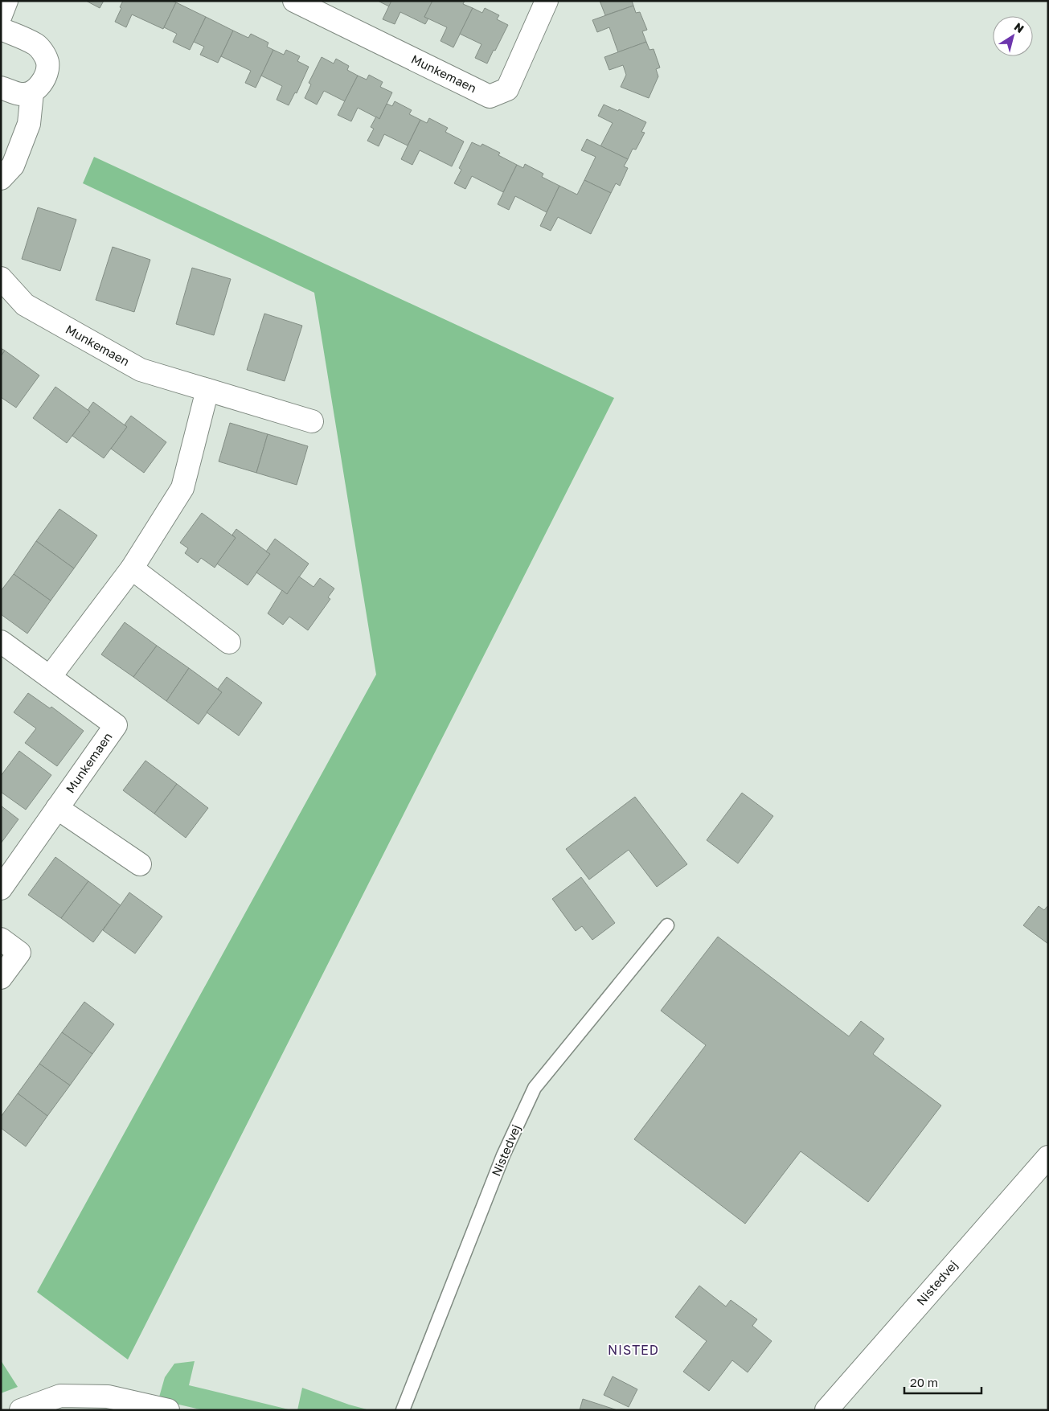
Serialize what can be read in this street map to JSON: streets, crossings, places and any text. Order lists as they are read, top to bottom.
{
  "streets": {
    "street": ["Munkemaen", "Nistedvej"]
  },
  "districts": ["NISTED"],
  "scale_bar": "20 m",
  "north": "top right"
}
